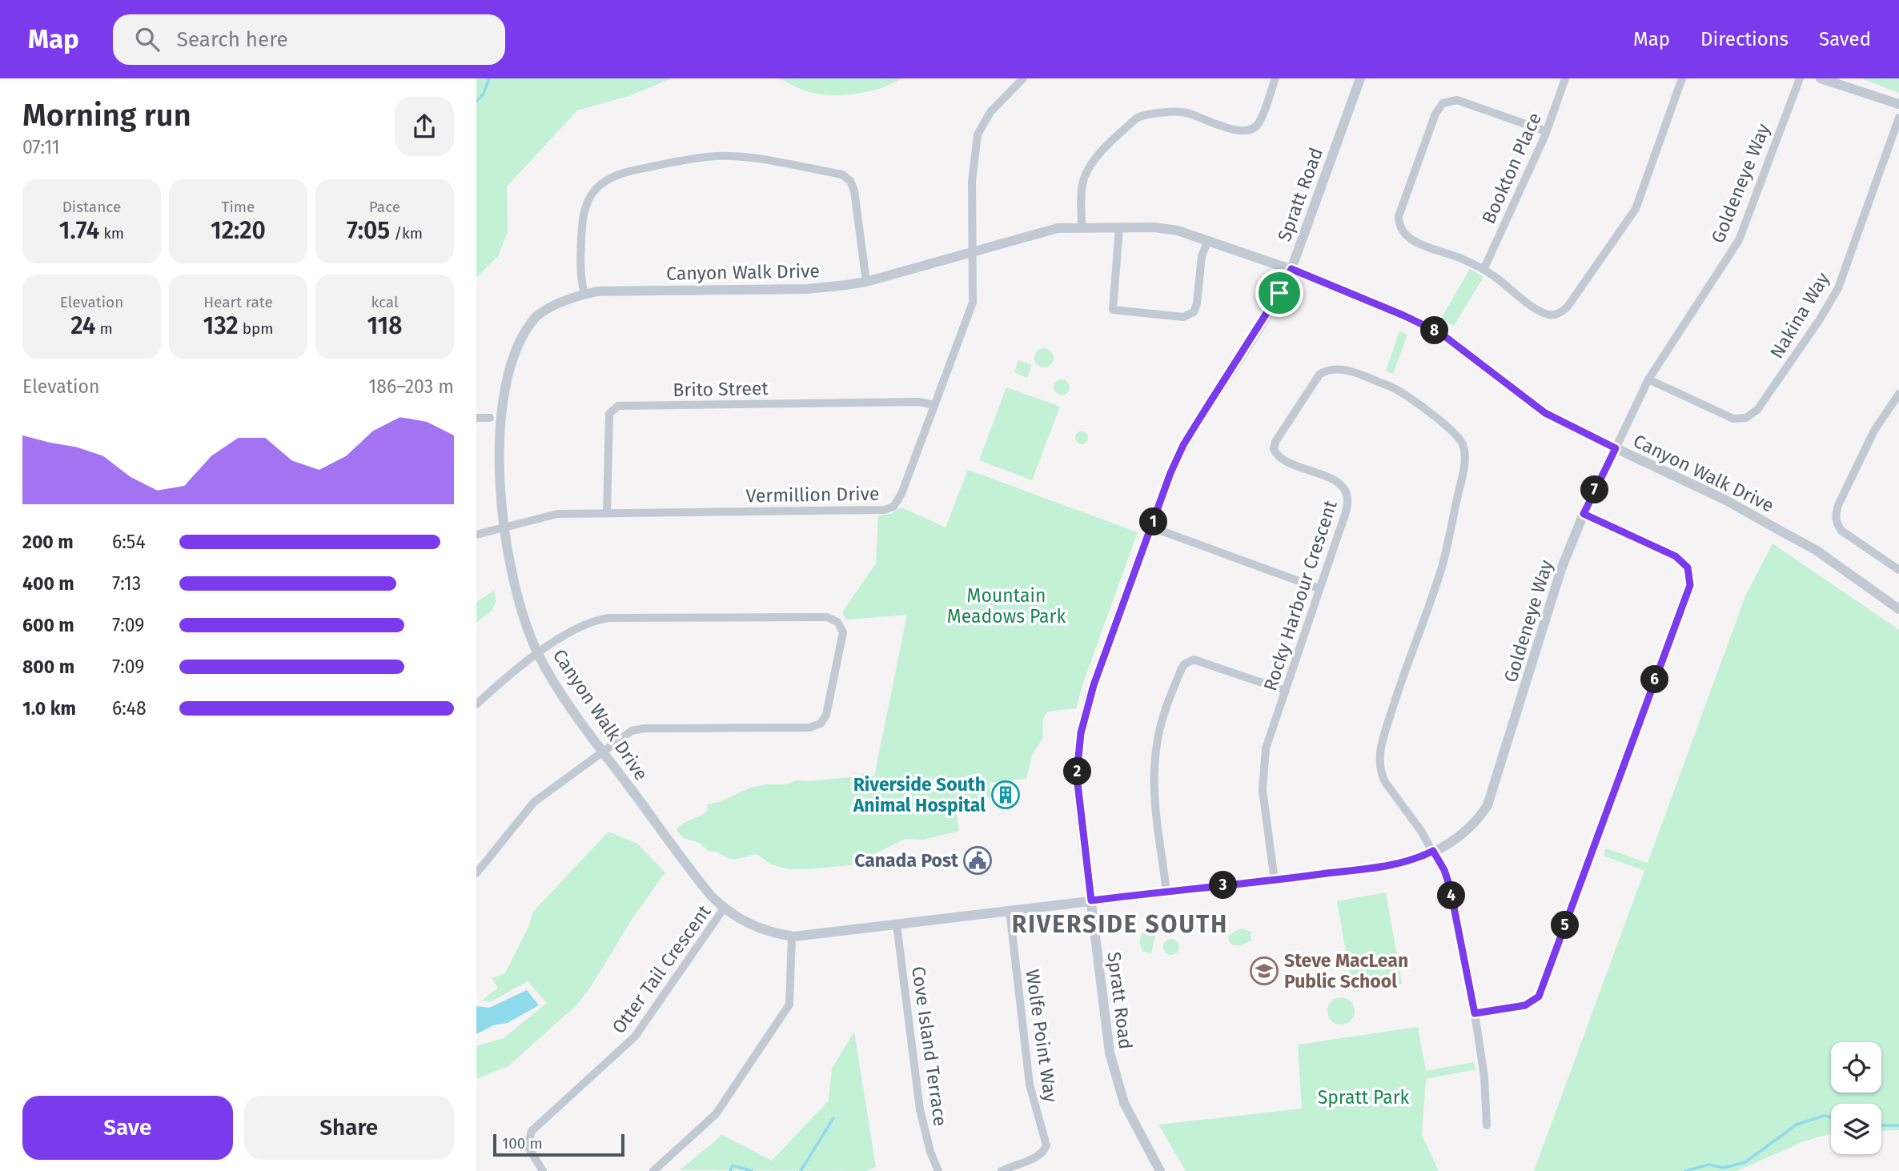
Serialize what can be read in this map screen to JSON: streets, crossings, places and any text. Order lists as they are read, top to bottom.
{
  "streets": {
    "street": [
      "Bookton Place",
      "Goldeneye Way",
      "Spratt Road",
      "Canyon Walk Drive",
      "Nakina Way",
      "Brito Street",
      "Vermillion Drive",
      "Rocky Harbour Crescent",
      "Otter Tail Crescent",
      "Wolfe Point Way",
      "Cove Island Terrace"
    ]
  },
  "crossings": [
    ["Goldeneye Way", "Spratt Road"],
    ["Goldeneye Way", "Canyon Walk Drive"],
    ["Goldeneye Way", "Nakina Way"],
    ["Goldeneye Way", "Rocky Harbour Crescent"],
    ["Spratt Road", "Canyon Walk Drive"],
    ["Canyon Walk Drive", "Vermillion Drive"],
    ["Canyon Walk Drive", "Otter Tail Crescent"],
    ["Canyon Walk Drive", "Wolfe Point Way"],
    ["Canyon Walk Drive", "Cove Island Terrace"],
    ["Brito Street", "Vermillion Drive"]
  ],
  "districts": ["RIVERSIDE SOUTH"],
  "parks": ["Mountain Meadows Park", "Spratt Park"],
  "places": {
    "building": ["Riverside South Animal Hospital"],
    "public building": ["Canada Post"],
    "school or university": ["Steve MacLean Public School"]
  },
  "scale_bar": "100 m",
  "page": {
    "header": "Map",
    "search": "Search here",
    "nav": ["Map", "Directions", "Saved"],
    "heading": ["Morning run", "07:11"],
    "stats": [
      ["Distance", "1.74 km"],
      ["Time", "12:20"],
      ["Pace", "7:05 /km"],
      ["Elevation", "24 m"],
      ["Heart rate", "132 bpm"],
      ["kcal", "118"]
    ],
    "pins": [
      "8",
      "7",
      "1",
      "6",
      "2",
      "3",
      "4",
      "5"
    ],
    "chart": ["Elevation", "186–203 m"],
    "list": [
      {
        "name": "200 m",
        "note": "6:54"
      },
      {
        "name": "400 m",
        "note": "7:13"
      },
      {
        "name": "600 m",
        "note": "7:09"
      },
      {
        "name": "800 m",
        "note": "7:09"
      },
      {
        "name": "1.0 km",
        "note": "6:48"
      }
    ],
    "buttons": ["Save", "Share"],
    "scale": "100 m"
  }
}
